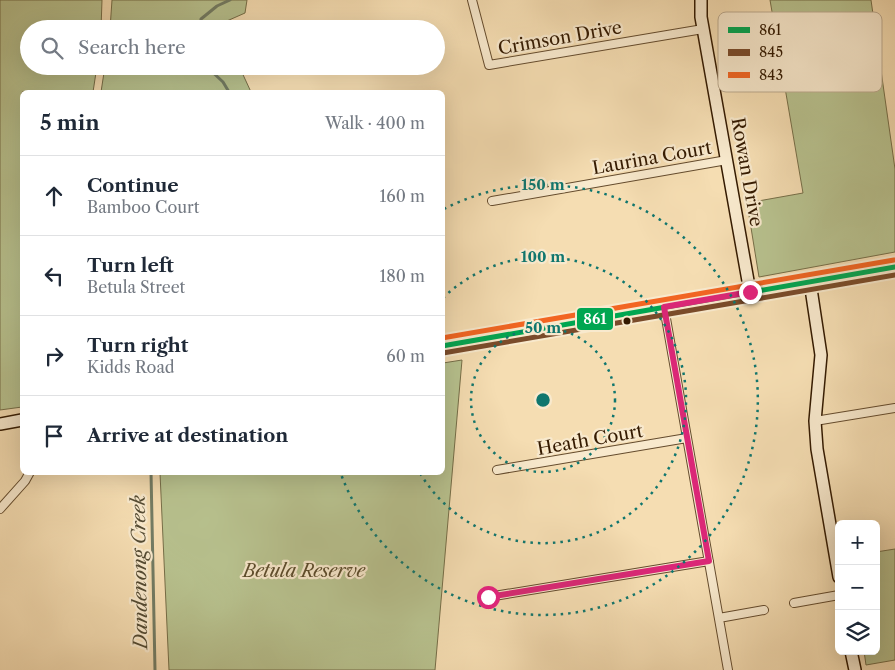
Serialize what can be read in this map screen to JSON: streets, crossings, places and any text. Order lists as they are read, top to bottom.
{
  "streets": {
    "street": [
      "Crimson Drive",
      "Laurina Court",
      "Rowan Drive",
      "Heath Court"
    ]
  },
  "crossings": [
    ["Crimson Drive", "Rowan Drive"],
    ["Laurina Court", "Rowan Drive"]
  ],
  "water": ["Dandenong Creek"],
  "parks": ["Betula Reserve"],
  "lines": ["transit line 843", "transit line 861", "transit line 845"],
  "legend": ["861", "845", "843"],
  "page": {
    "search": "Search here",
    "heading": ["5 min", "Walk · 400 m"],
    "list": [
      ["Continue", "Bamboo Court", "160 m"],
      ["Turn left", "Betula Street", "180 m"],
      ["Turn right", "Kidds Road", "60 m"],
      "Arrive at destination"
    ],
    "map_buttons": ["+", "−"]
  },
  "rings": ["150 m", "100 m", "50 m"]
}
